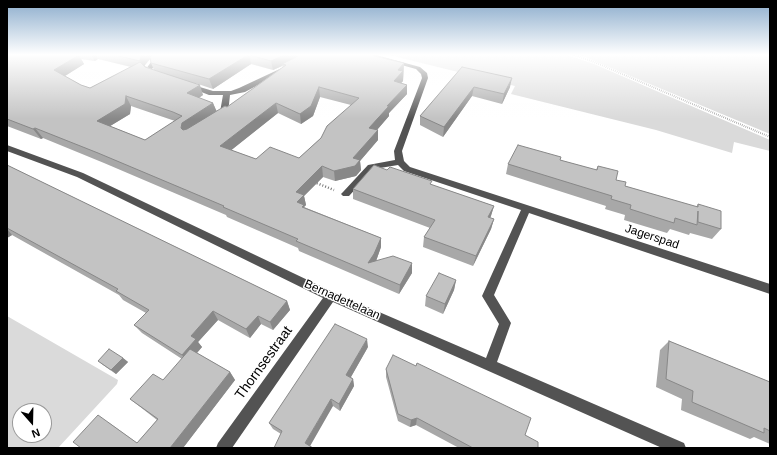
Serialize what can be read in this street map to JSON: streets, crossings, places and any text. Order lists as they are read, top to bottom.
{
  "streets": {
    "street": ["Jagerspad", "Bernadettelaan", "Thornsestraat"]
  },
  "crossings": [
    ["Bernadettelaan", "Thornsestraat"]
  ],
  "north": "bottom"
}
